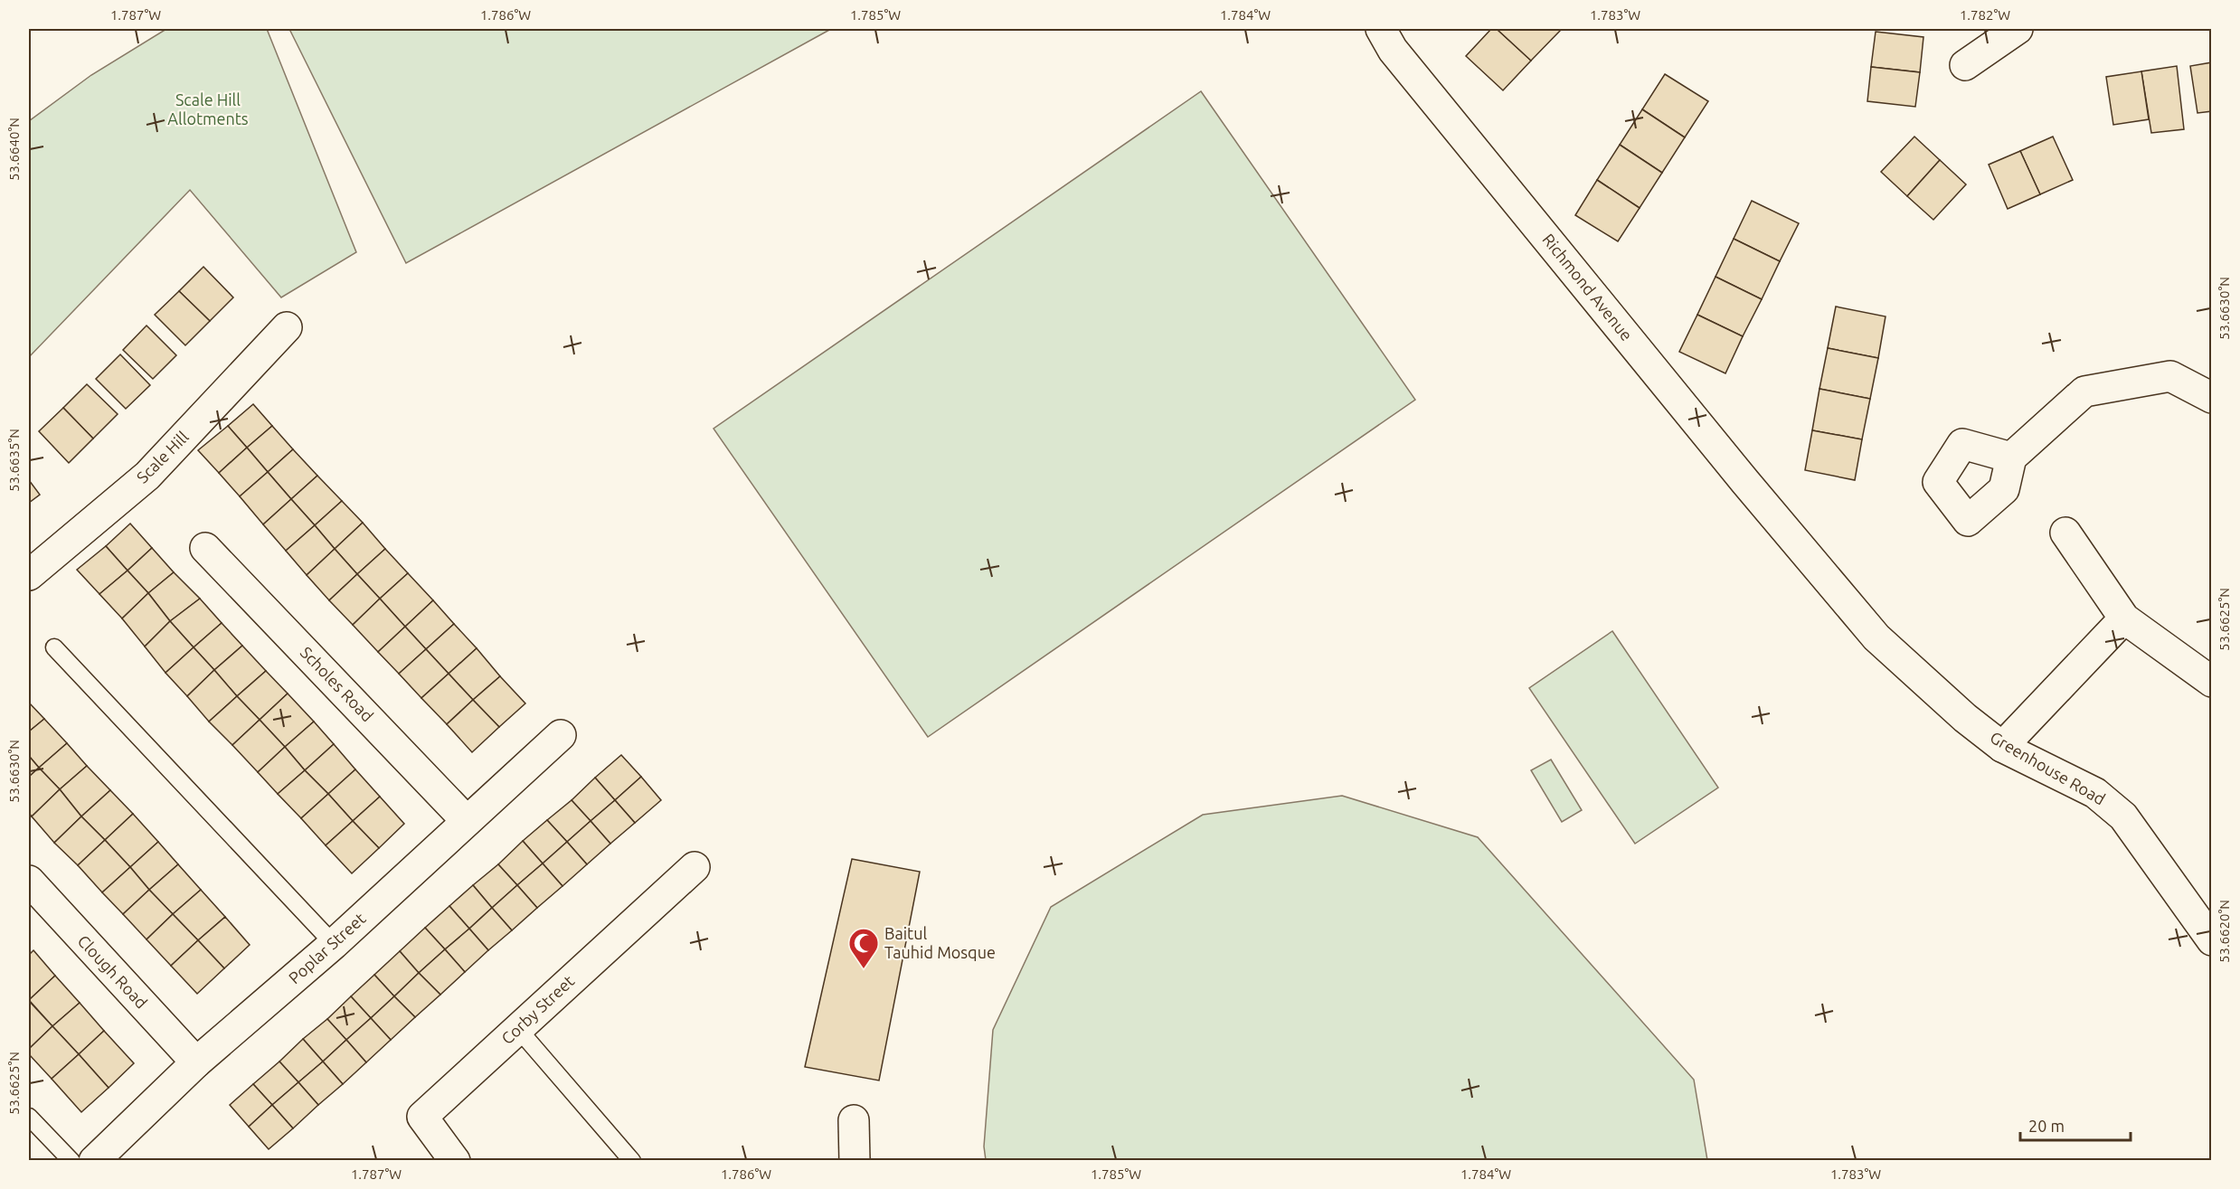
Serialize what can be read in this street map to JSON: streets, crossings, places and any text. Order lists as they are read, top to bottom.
{
  "streets": {
    "street": [
      "Richmond Avenue",
      "Scale Hill",
      "Scholes Road",
      "Greenhouse Road",
      "Poplar Street",
      "Clough Road",
      "Corby Street"
    ]
  },
  "crossings": [
    ["Richmond Avenue", "Greenhouse Road"],
    ["Scholes Road", "Poplar Street"],
    ["Poplar Street", "Clough Road"]
  ],
  "parks": ["Scale Hill Allotments"],
  "places": {
    "mosque": ["Baitul Tauhid Mosque"]
  },
  "scale_bar": "20 m",
  "coordinates": [
    "1.787°W",
    "1.786°W",
    "1.785°W",
    "1.784°W",
    "1.783°W",
    "1.782°W",
    "53.6640°N",
    "53.6630°N",
    "53.6635°N",
    "53.6625°N",
    "53.6620°N"
  ]
}
